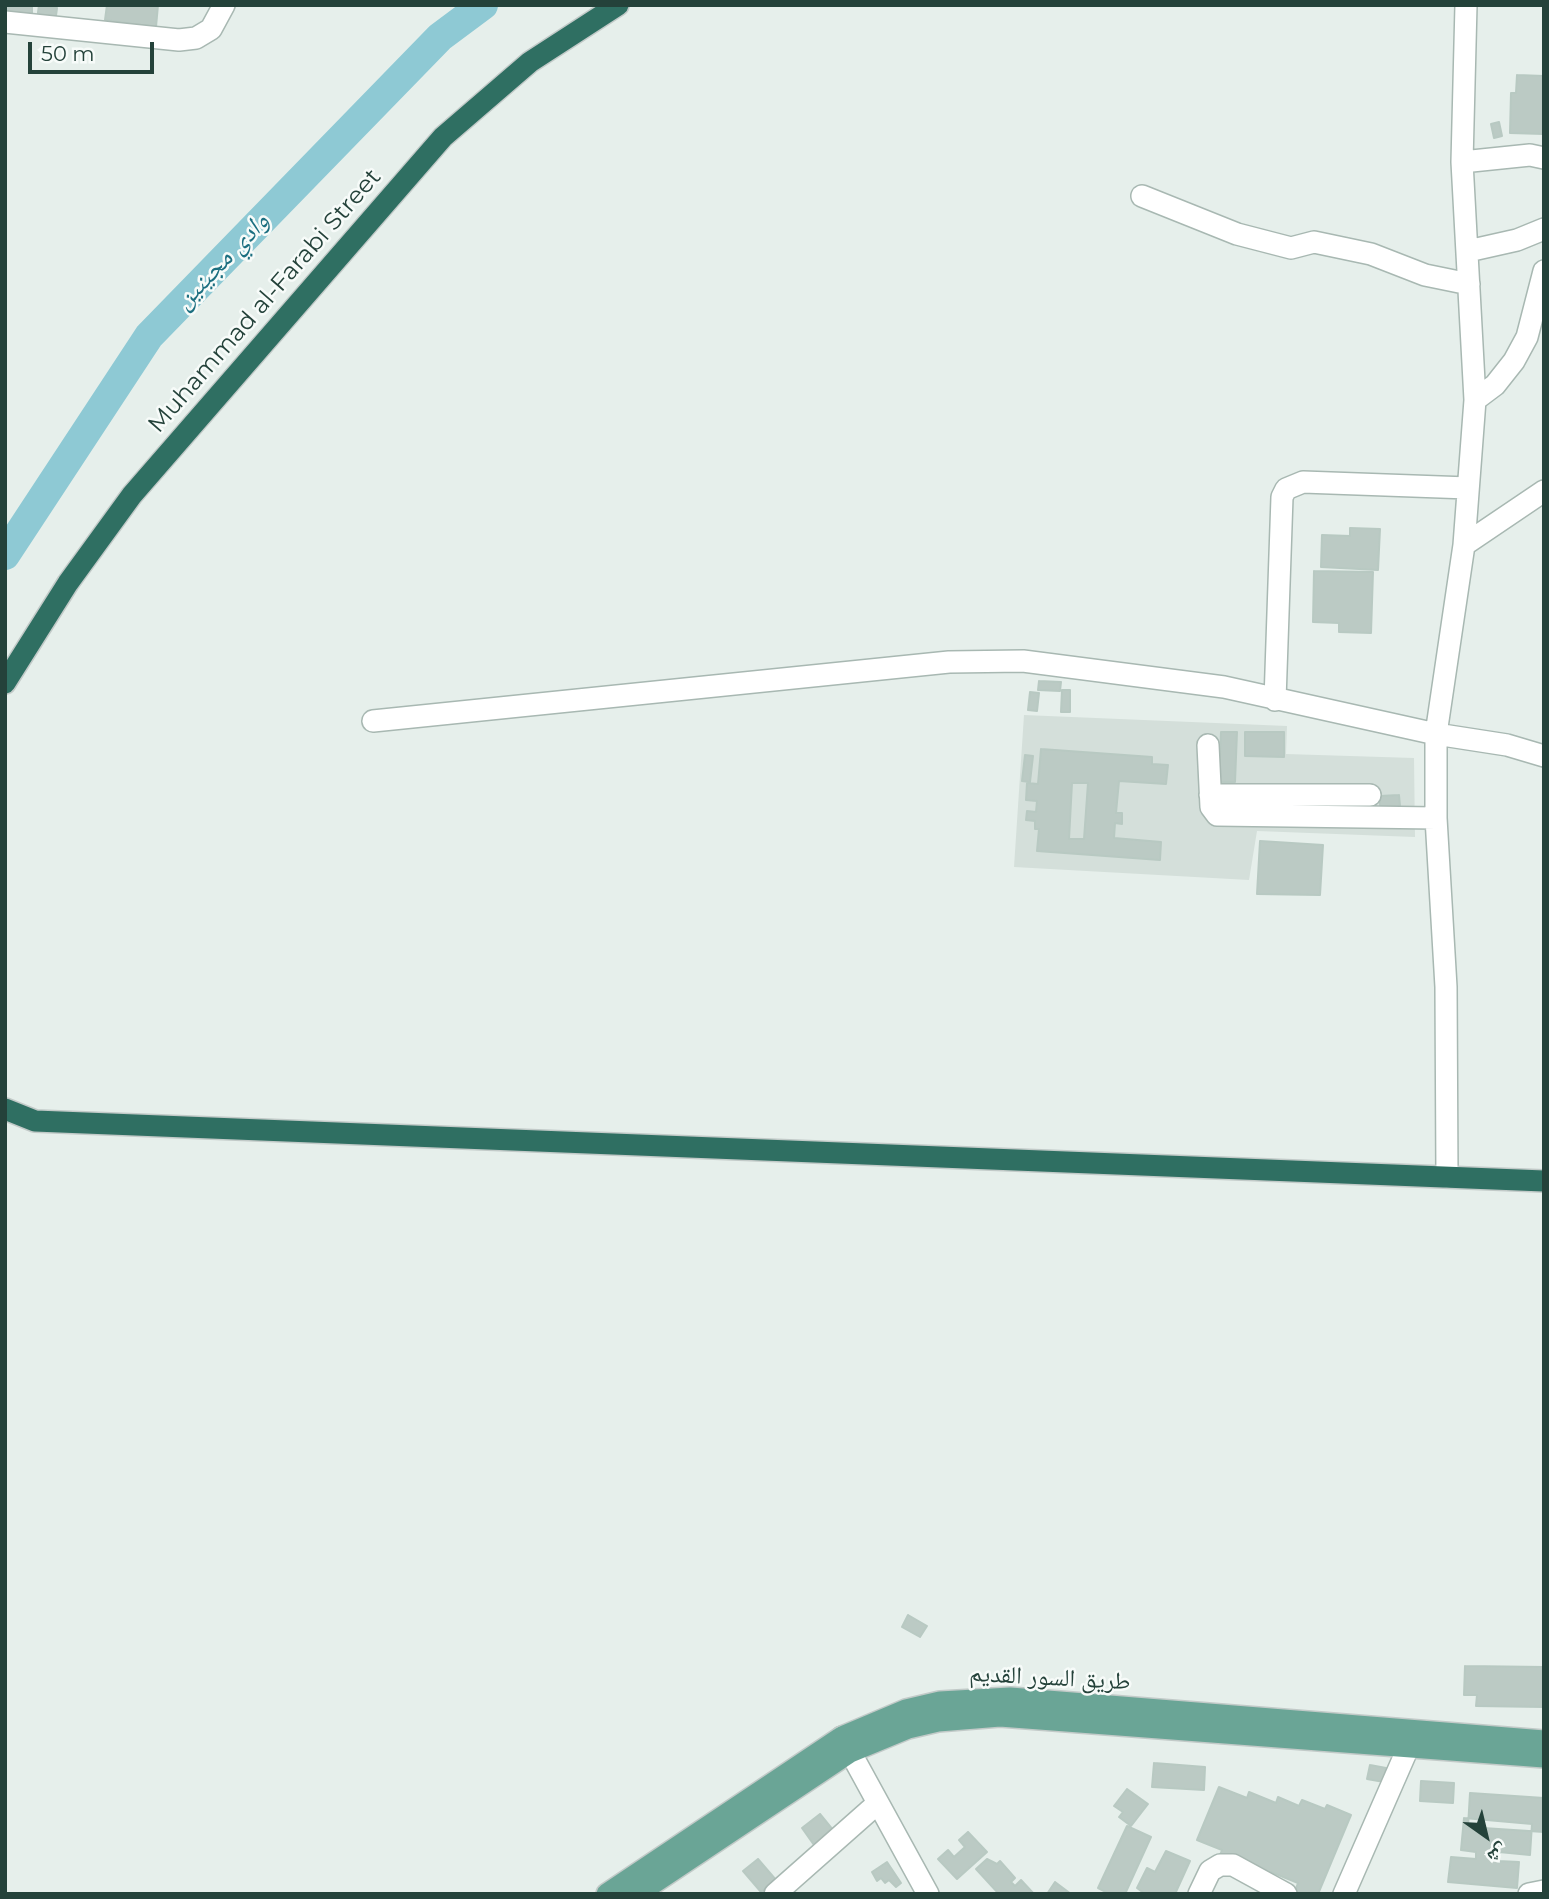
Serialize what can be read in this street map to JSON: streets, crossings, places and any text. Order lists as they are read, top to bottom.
{
  "streets": {
    "highway": ["Muhammad al-Farabi Street"],
    "main road": ["طريق السور القديم"]
  },
  "water": ["وادي مجينين"],
  "scale_bar": "50 m",
  "north": "bottom right"
}
